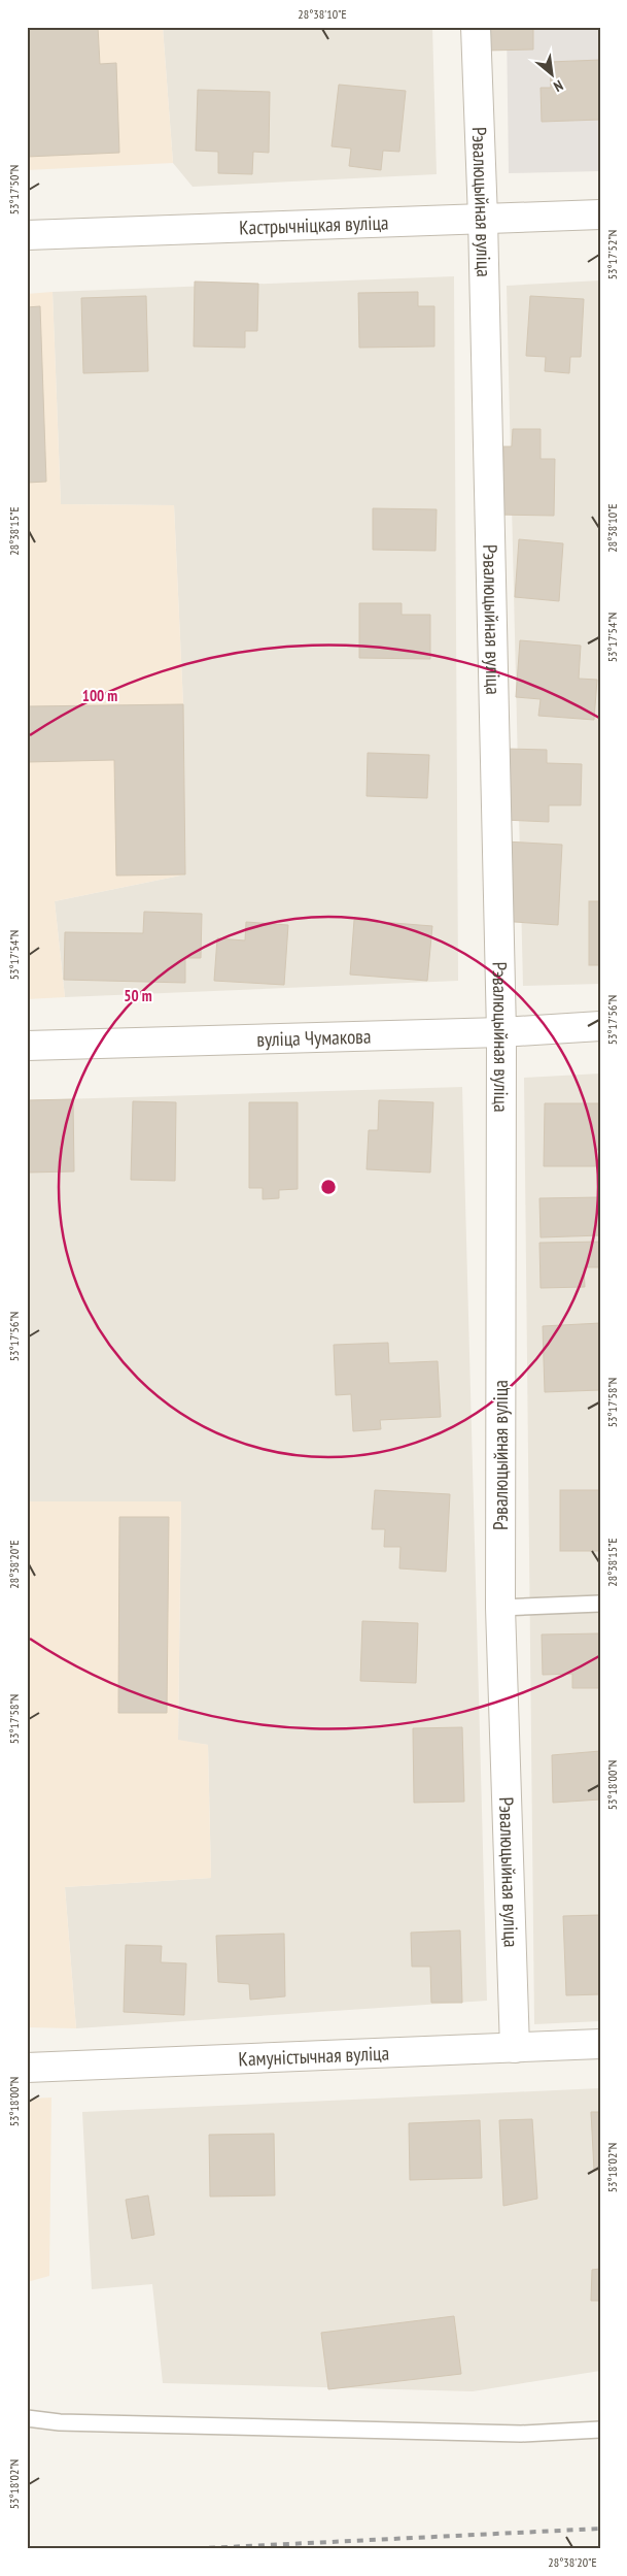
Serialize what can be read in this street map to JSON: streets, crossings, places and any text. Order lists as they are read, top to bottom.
{
  "streets": {
    "street": [
      "Рэвалюцыйная вуліца",
      "Кастрычніцкая вуліца",
      "вуліца Чумакова",
      "Камуністычная вуліца"
    ]
  },
  "crossings": [
    ["Рэвалюцыйная вуліца", "Кастрычніцкая вуліца"],
    ["Рэвалюцыйная вуліца", "вуліца Чумакова"],
    ["Рэвалюцыйная вуліца", "Камуністычная вуліца"]
  ],
  "north": "bottom right",
  "coordinates": [
    "28°38'10\"E",
    "53°17'50\"N",
    "53°17'52\"N",
    "28°38'15\"E",
    "53°17'54\"N",
    "53°17'56\"N",
    "53°17'58\"N",
    "28°38'20\"E",
    "53°18'00\"N",
    "53°18'02\"N"
  ],
  "rings": ["100 m", "50 m"]
}
